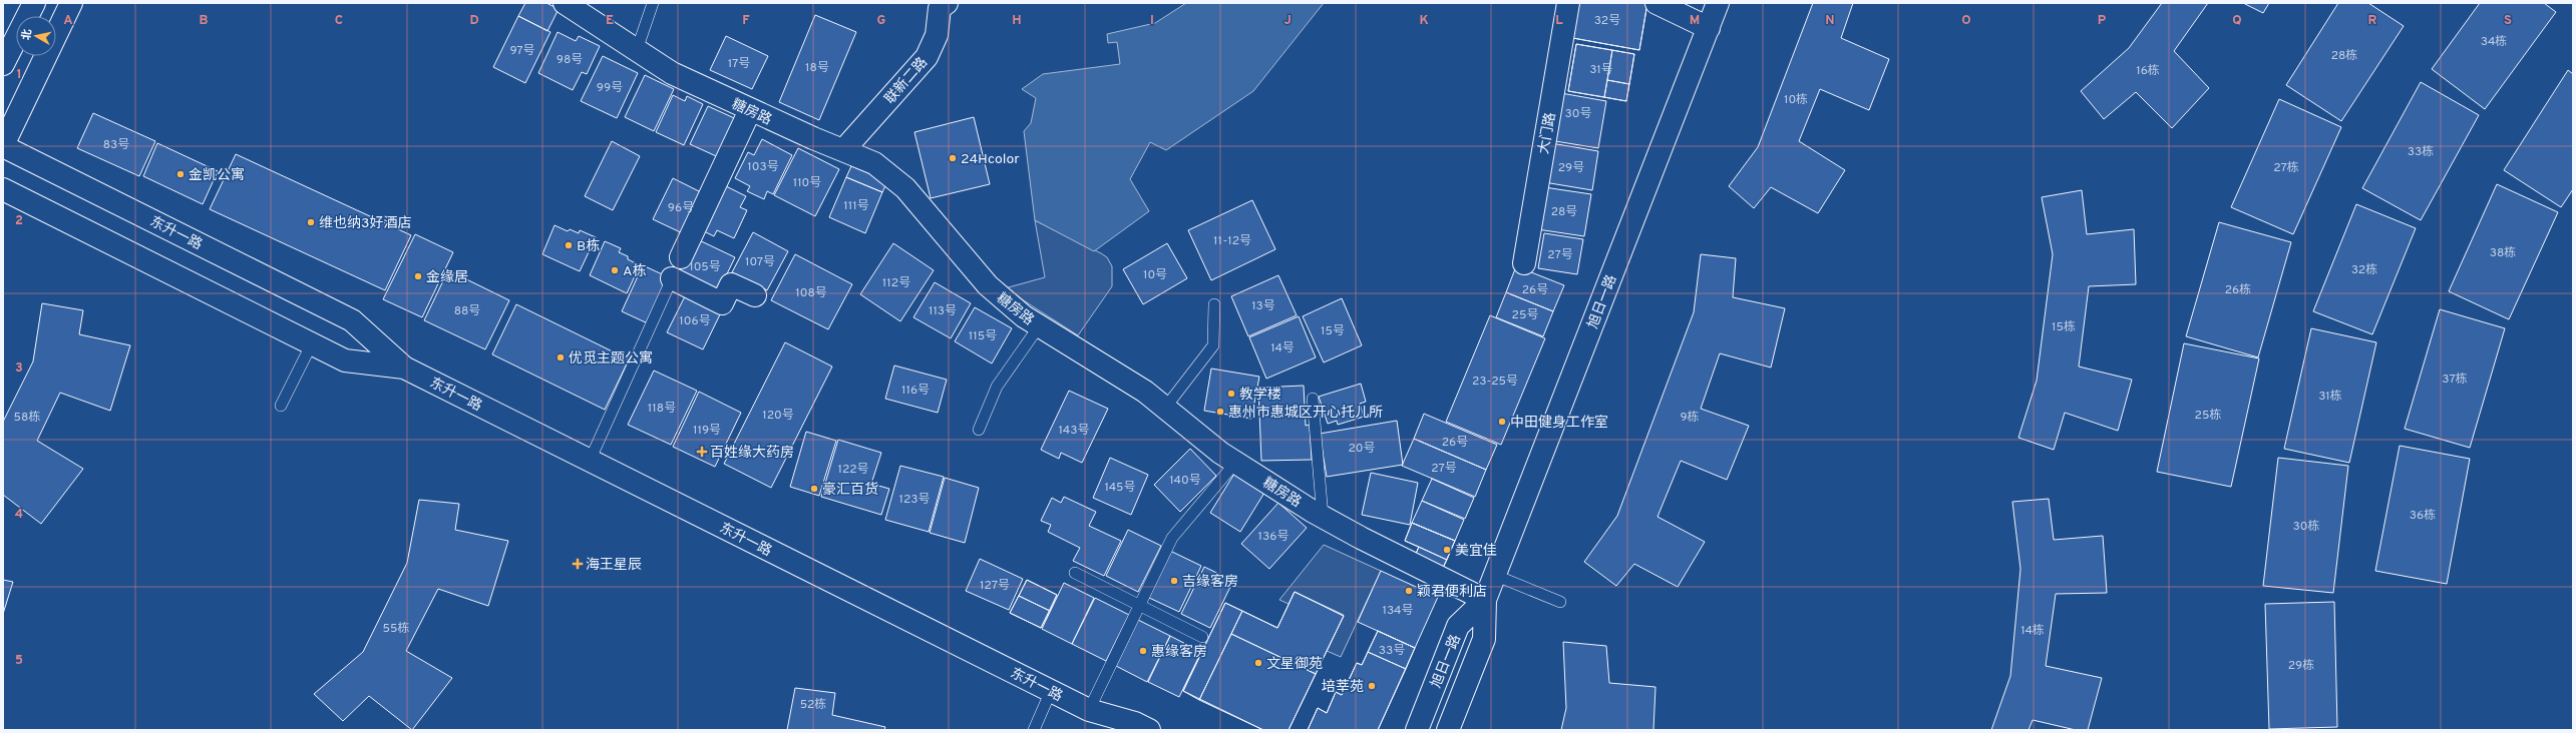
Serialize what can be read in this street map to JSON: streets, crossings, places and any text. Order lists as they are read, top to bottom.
{
  "streets": {
    "street": [
      "联新二路",
      "糖房路",
      "大门路",
      "东升一路",
      "旭日一路"
    ]
  },
  "crossings": [
    ["联新二路", "糖房路"],
    ["糖房路", "旭日一路"]
  ],
  "places": {
    "other": [
      "24Hcolor",
      "金凯公寓",
      "维也纳3好酒店",
      "B栋",
      "A栋",
      "金缘居",
      "优觅主题公寓",
      "教学楼",
      "惠州市惠城区开心托儿所",
      "中田健身工作室",
      "豪汇百货",
      "美宜佳",
      "吉缘客房",
      "颖君便利店",
      "惠缘客房",
      "文星御苑",
      "培莘苑"
    ],
    "health": ["百姓缘大药房", "海王星辰"]
  },
  "house_numbers": [
    "32号",
    "34栋",
    "97号",
    "28栋",
    "98号",
    "17号",
    "18号",
    "31号",
    "16栋",
    "99号",
    "10栋",
    "30号",
    "83号",
    "33栋",
    "103号",
    "29号",
    "27栋",
    "110号",
    "111号",
    "96号",
    "28号",
    "11-12号",
    "38栋",
    "27号",
    "107号",
    "105号",
    "32栋",
    "10号",
    "112号",
    "26号",
    "26栋",
    "108号",
    "13号",
    "88号",
    "113号",
    "25号",
    "106号",
    "15栋",
    "15号",
    "115号",
    "14号",
    "37栋",
    "23-25号",
    "116号",
    "31栋",
    "118号",
    "120号",
    "25栋",
    "58栋",
    "9栋",
    "119号",
    "143号",
    "26号",
    "20号",
    "27号",
    "122号",
    "140号",
    "145号",
    "123号",
    "36栋",
    "30栋",
    "136号",
    "127号",
    "134号",
    "55栋",
    "14栋",
    "33号",
    "29栋",
    "52栋"
  ],
  "north": "left",
  "grid": {
    "columns": [
      "A",
      "B",
      "C",
      "D",
      "E",
      "F",
      "G",
      "H",
      "I",
      "J",
      "K",
      "L",
      "M",
      "N",
      "O",
      "P",
      "Q",
      "R",
      "S"
    ],
    "rows": [
      "1",
      "2",
      "3",
      "4",
      "5"
    ]
  }
}
